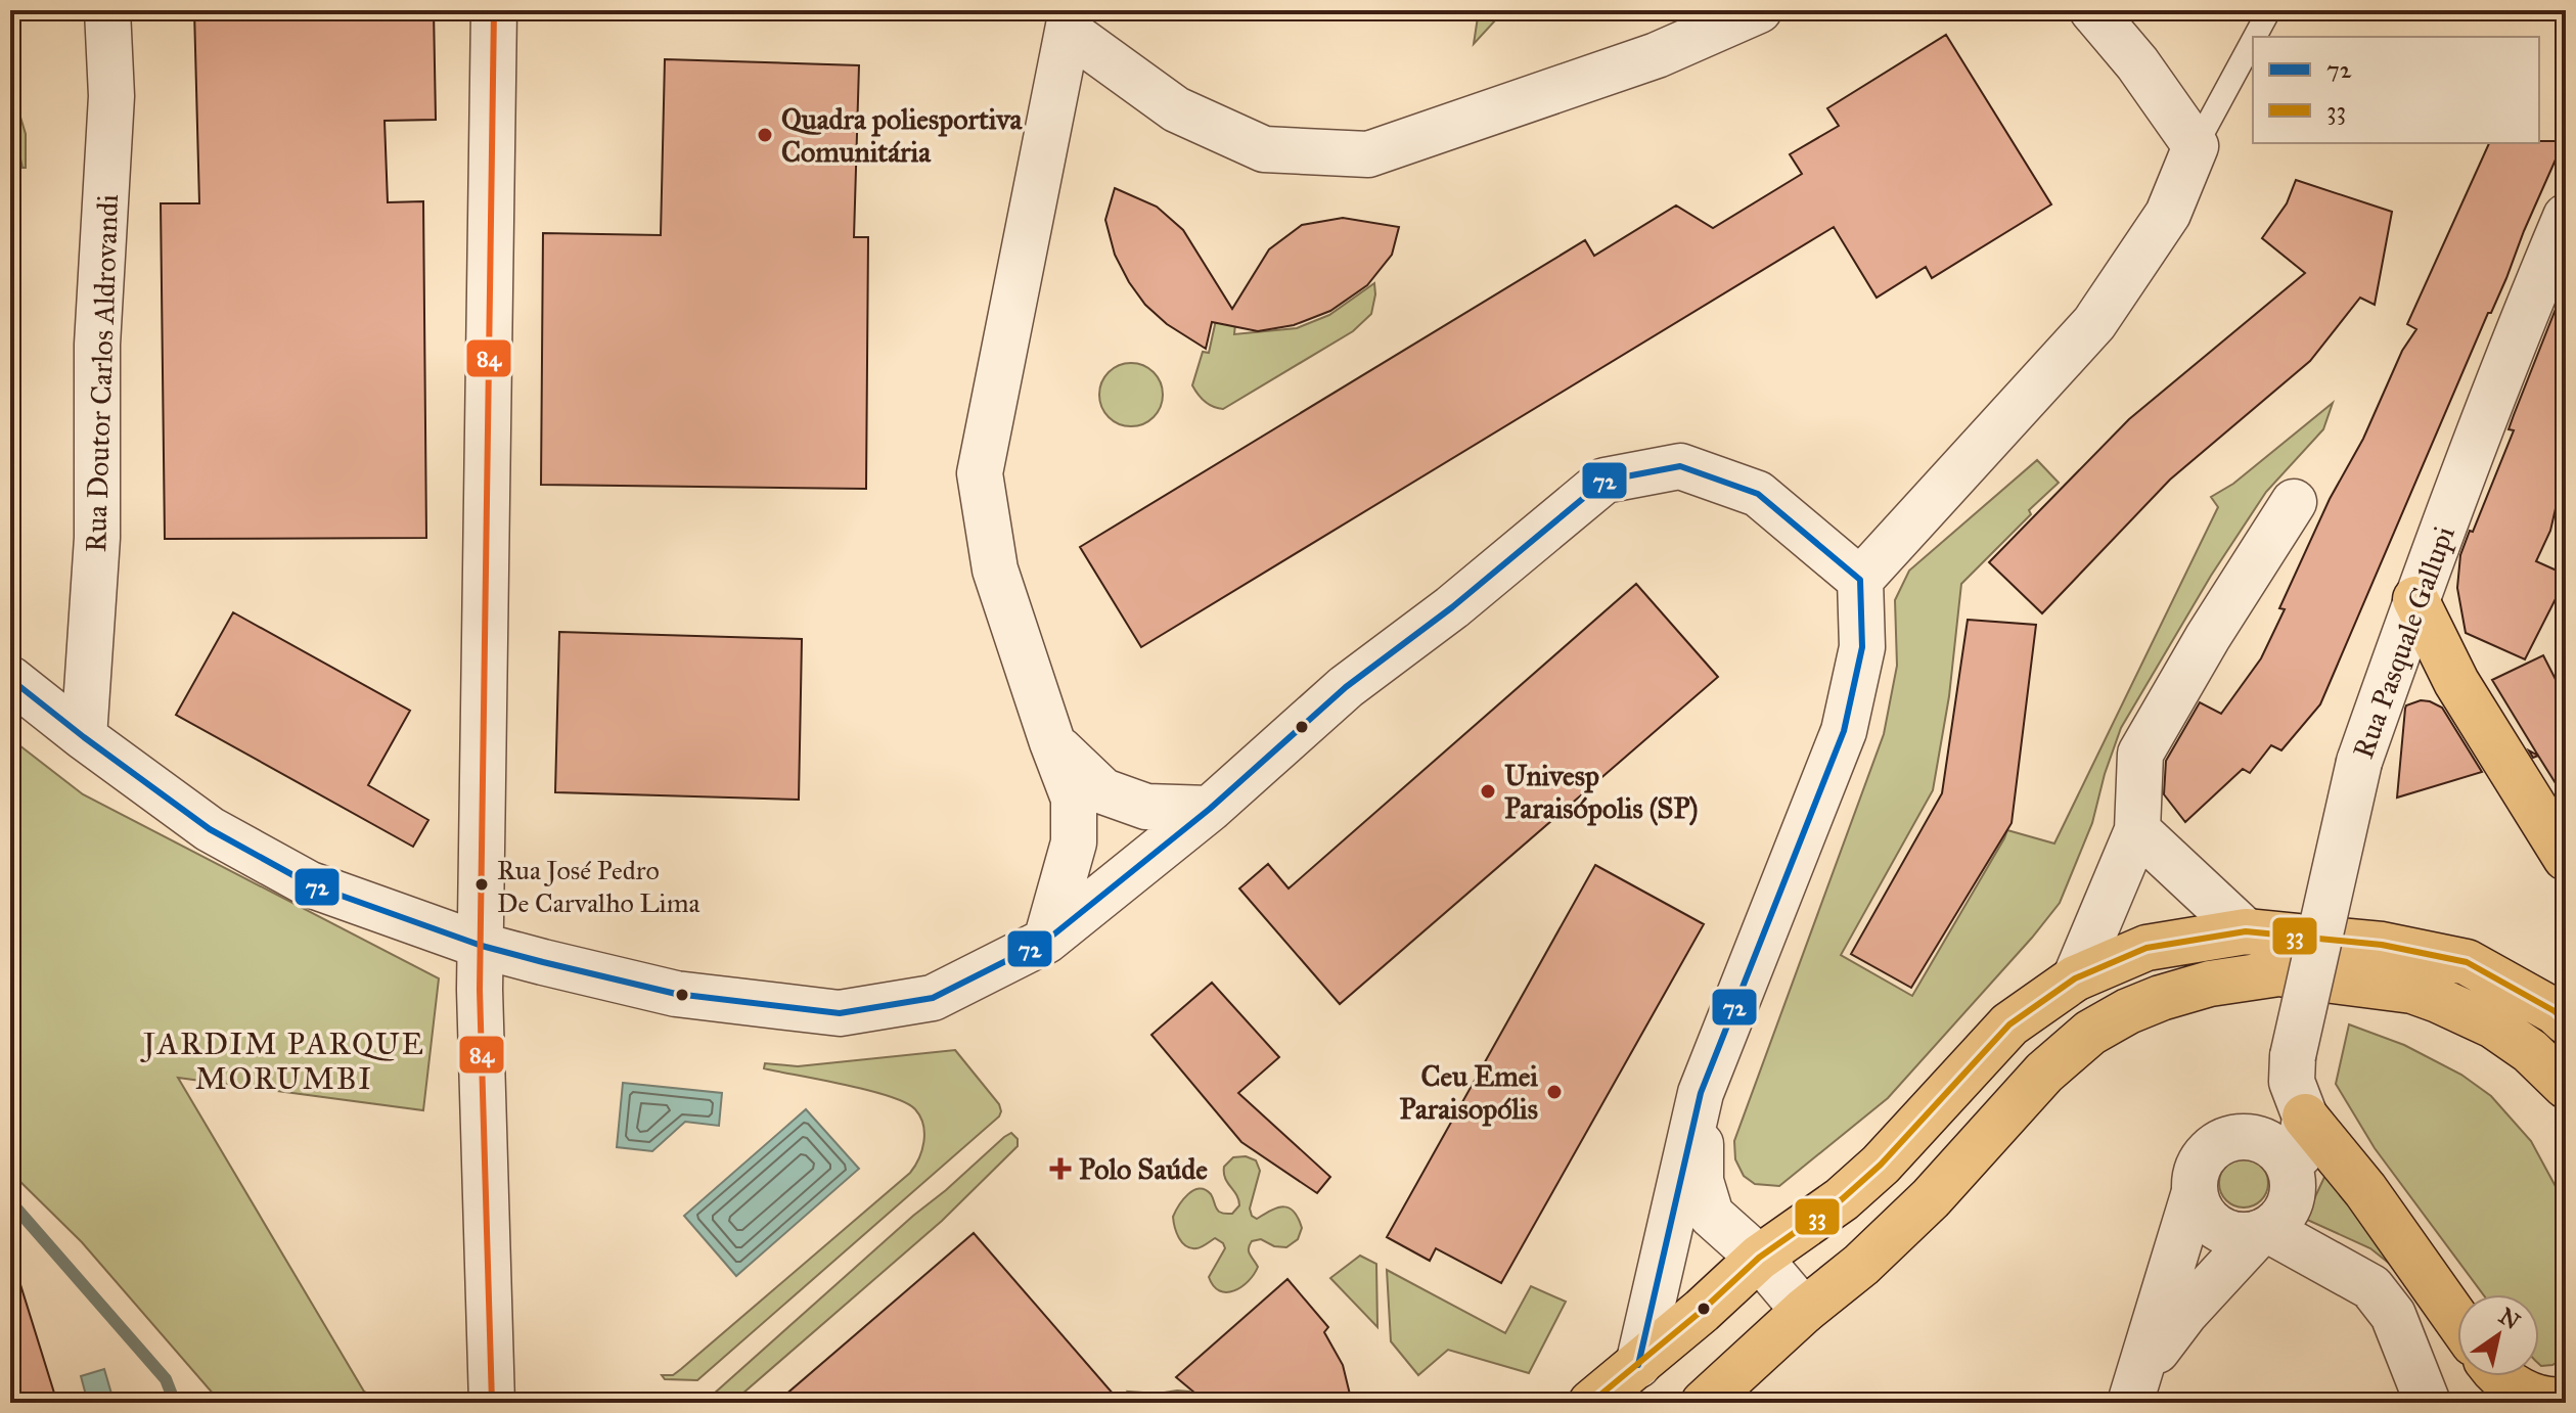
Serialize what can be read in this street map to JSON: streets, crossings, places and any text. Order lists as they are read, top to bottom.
{
  "streets": {
    "street": ["Rua Doutor Carlos Aldrovandi", "Rua Pasquale Gallupi"]
  },
  "districts": ["JARDIM PARQUE MORUMBI"],
  "places": {
    "other": [
      "Quadra poliesportiva Comunitária",
      "Univesp Paraisópolis (SP)",
      "Rua José Pedro De Carvalho Lima",
      "Ceu Emei Paraisopólis"
    ],
    "health": ["Polo Saúde"]
  },
  "lines": ["transit line 84", "transit line 72", "transit line 33"],
  "legend": ["72", "33"],
  "north": "top right"
}
